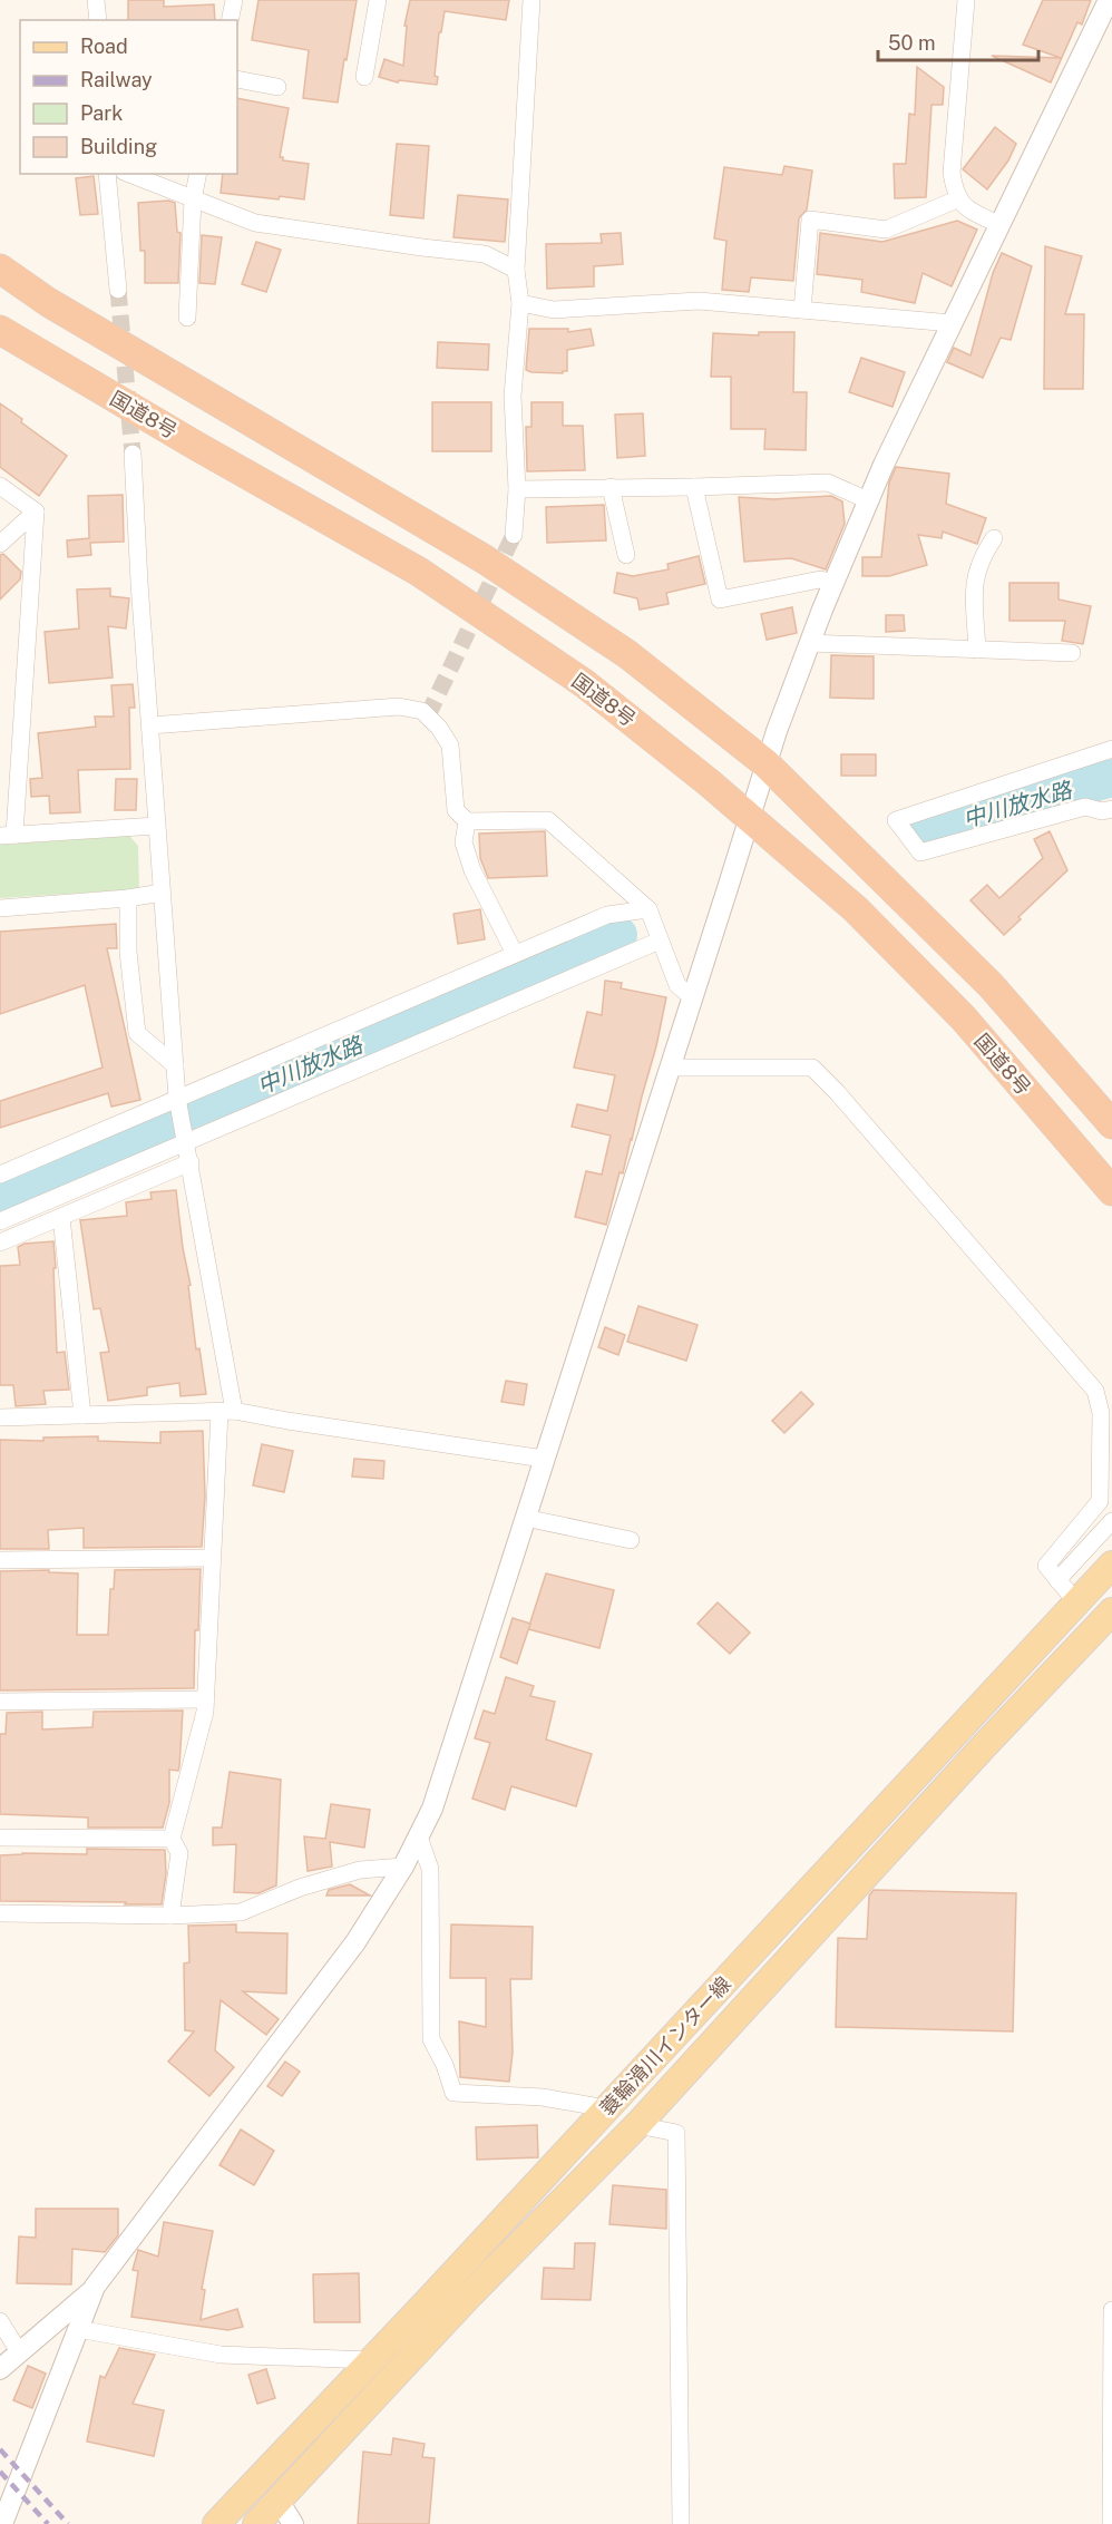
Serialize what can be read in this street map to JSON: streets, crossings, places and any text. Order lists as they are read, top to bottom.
{
  "streets": {
    "highway": ["国道8号"],
    "main road": ["蓑輪滑川インター線"]
  },
  "water": ["中川放水路"],
  "legend": [
    "Road",
    "Railway",
    "Park",
    "Building"
  ],
  "scale_bar": "50 m"
}
